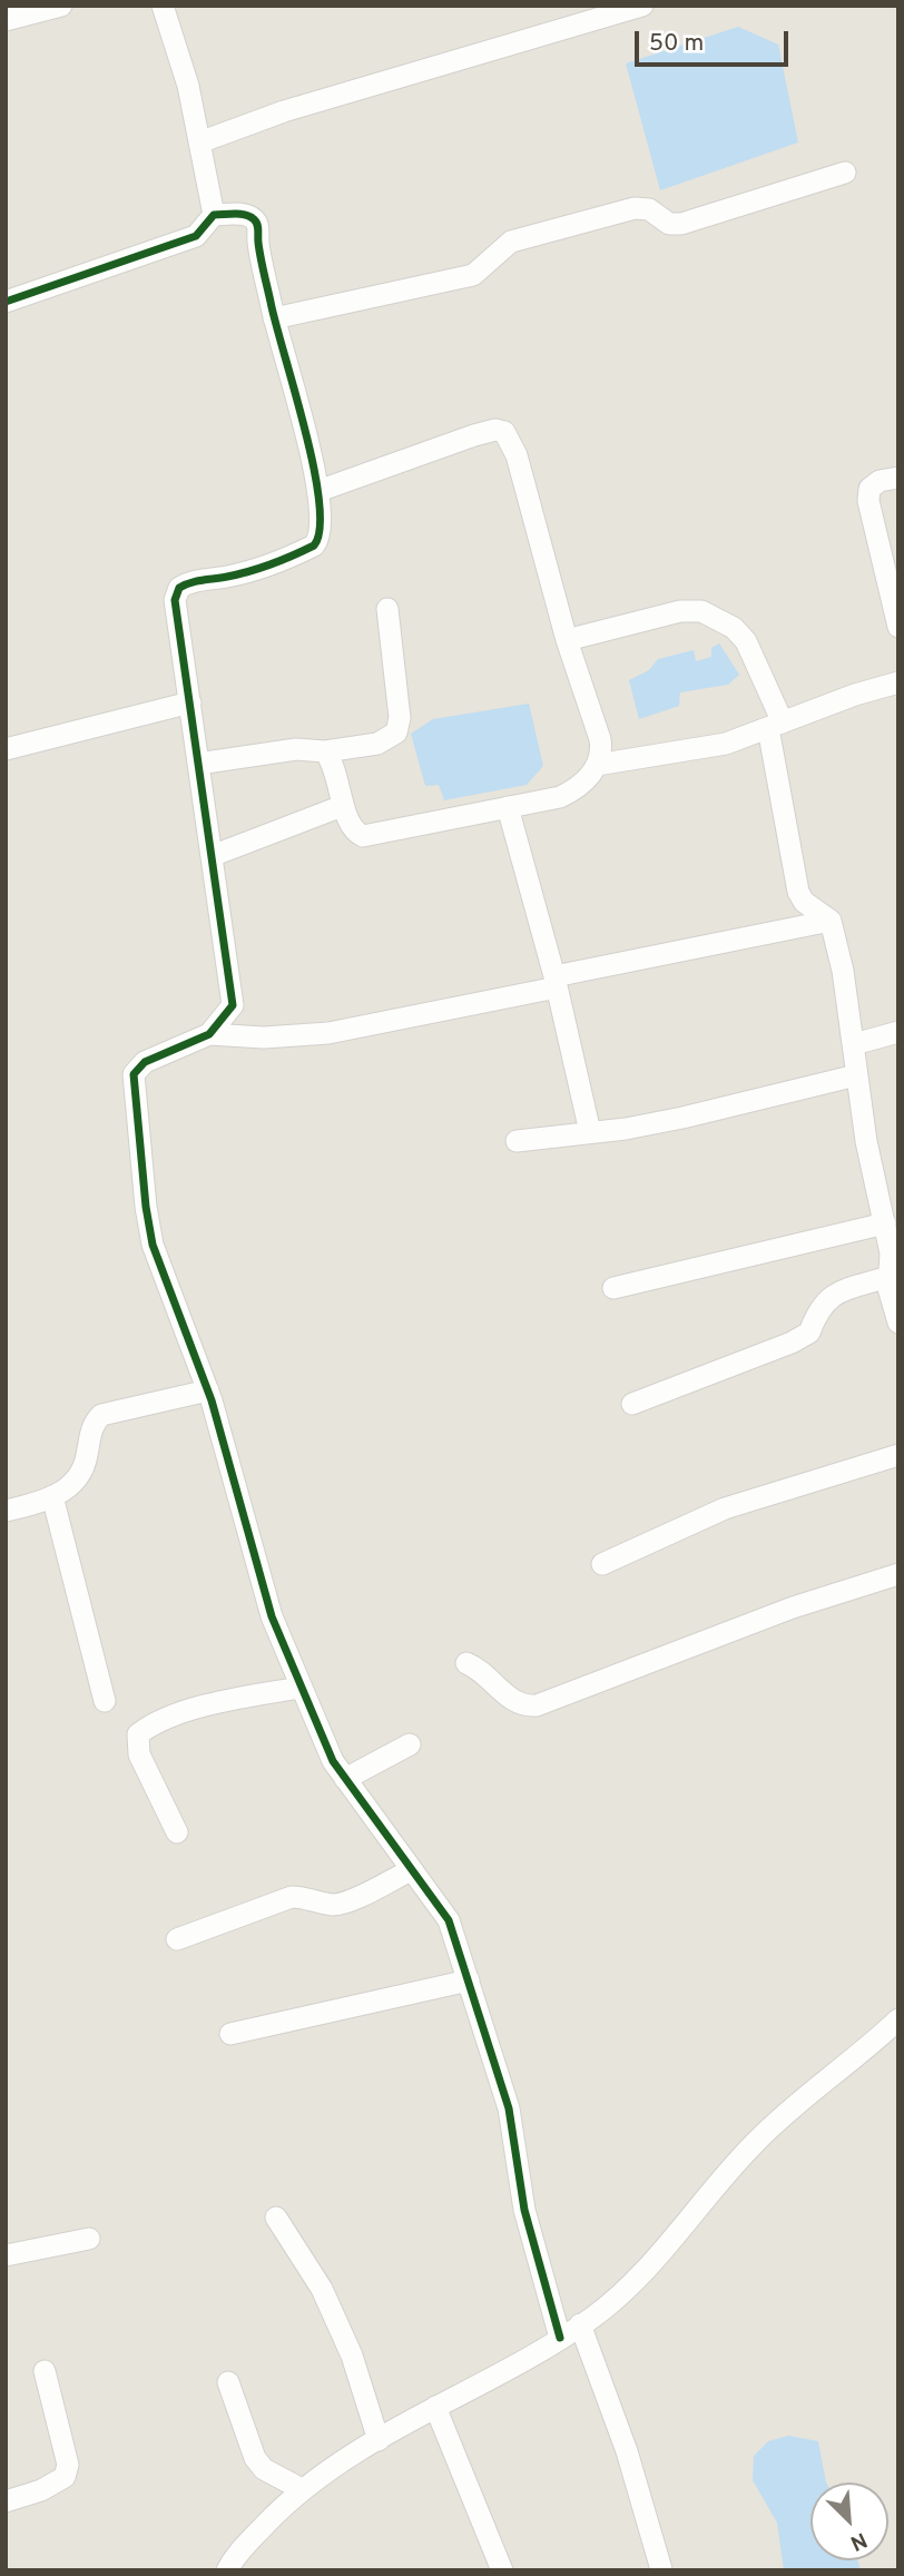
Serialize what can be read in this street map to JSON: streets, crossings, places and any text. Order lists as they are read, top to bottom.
{
  "scale_bar": "50 m",
  "north": "bottom right"
}
